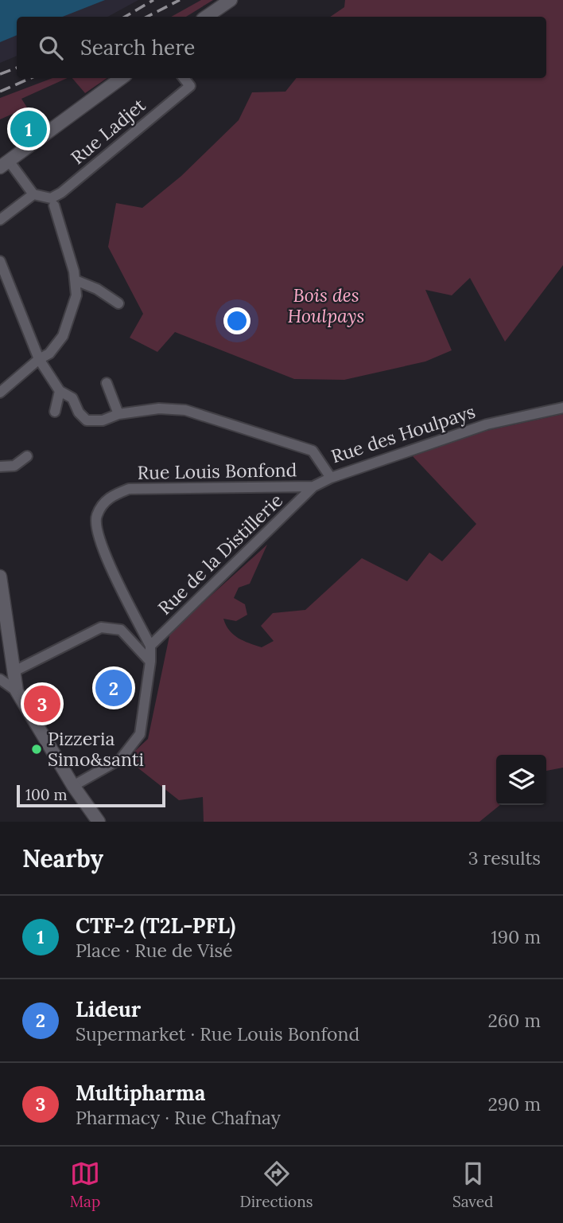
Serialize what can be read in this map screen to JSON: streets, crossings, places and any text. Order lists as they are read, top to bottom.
{
  "streets": {
    "street": [
      "Rue Ladjet",
      "Rue des Houlpays",
      "Rue Louis Bonfond",
      "Rue de la Distillerie"
    ]
  },
  "crossings": [
    ["Rue des Houlpays", "Rue Louis Bonfond"],
    ["Rue Louis Bonfond", "Rue de la Distillerie"]
  ],
  "parks": ["Bois des Houlpays"],
  "places": ["Pizzeria Simo&santi"],
  "scale_bar": "100 m",
  "page": {
    "search": "Search here",
    "pins": ["1", "2", "3"],
    "scale": "100 m",
    "heading": ["Nearby", "3 results"],
    "list": [
      {
        "mark": "1",
        "name": "CTF-2 (T2L-PFL)",
        "note": "Place · Rue de Visé",
        "value": "190 m"
      },
      {
        "mark": "2",
        "name": "Lideur",
        "note": "Supermarket · Rue Louis Bonfond",
        "value": "260 m"
      },
      {
        "mark": "3",
        "name": "Multipharma",
        "note": "Pharmacy · Rue Chafnay",
        "value": "290 m"
      }
    ],
    "nav": ["Map", "Directions", "Saved"]
  }
}
